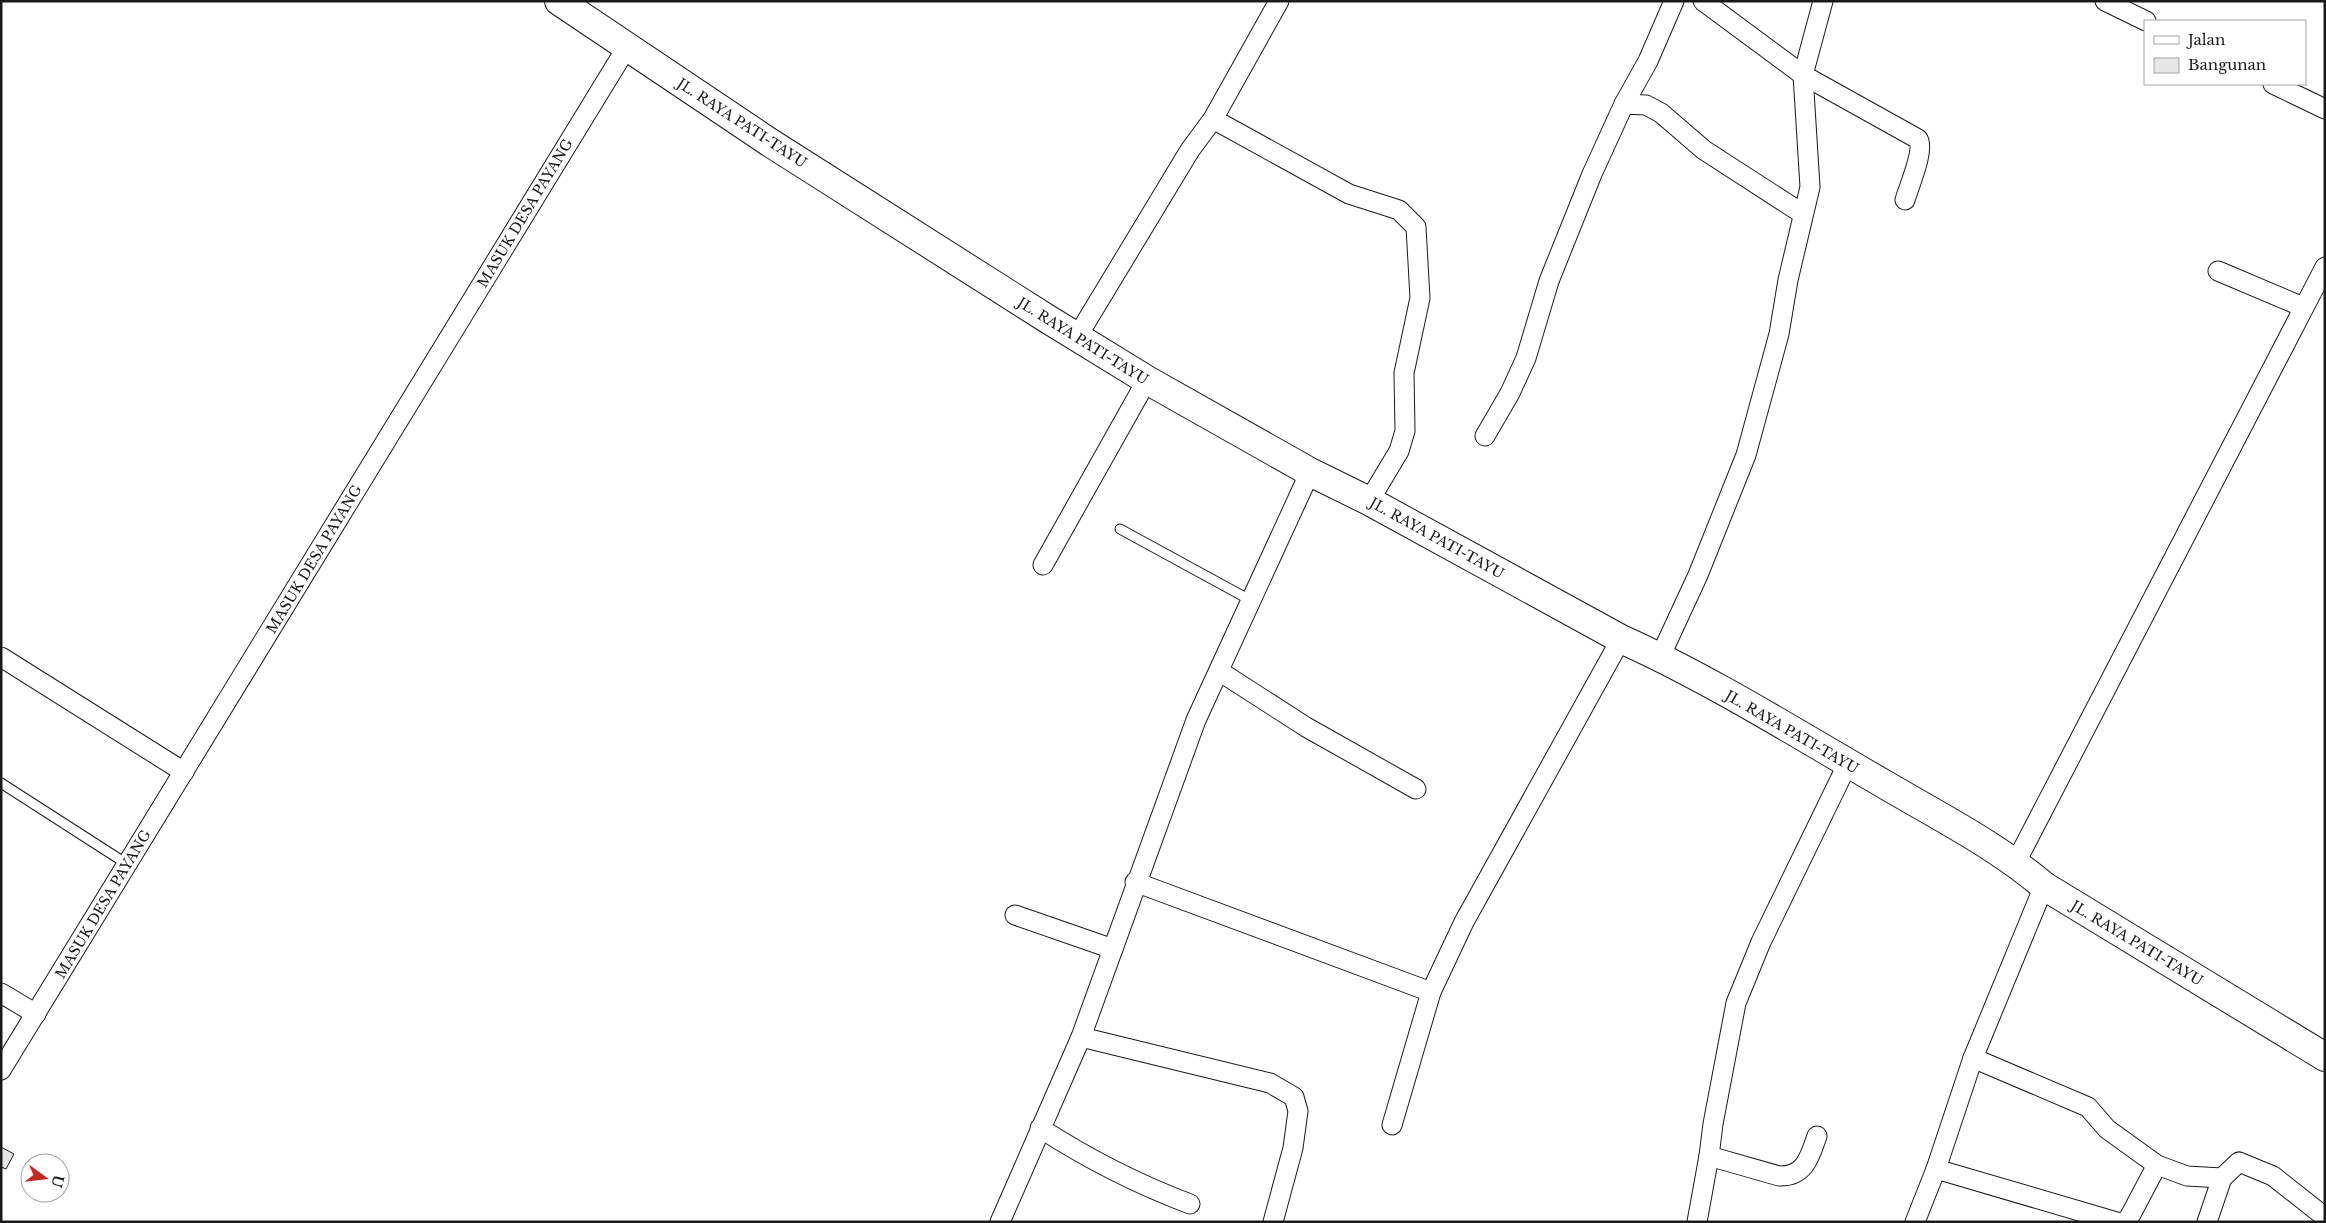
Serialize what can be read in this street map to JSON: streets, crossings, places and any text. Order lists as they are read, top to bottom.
{
  "streets": {
    "main road": ["JL. RAYA PATI-TAYU"],
    "street": ["MASUK DESA PAYANG"]
  },
  "crossings": [
    ["JL. RAYA PATI-TAYU", "MASUK DESA PAYANG"]
  ],
  "legend": ["Jalan", "Bangunan"],
  "north": "right"
}
